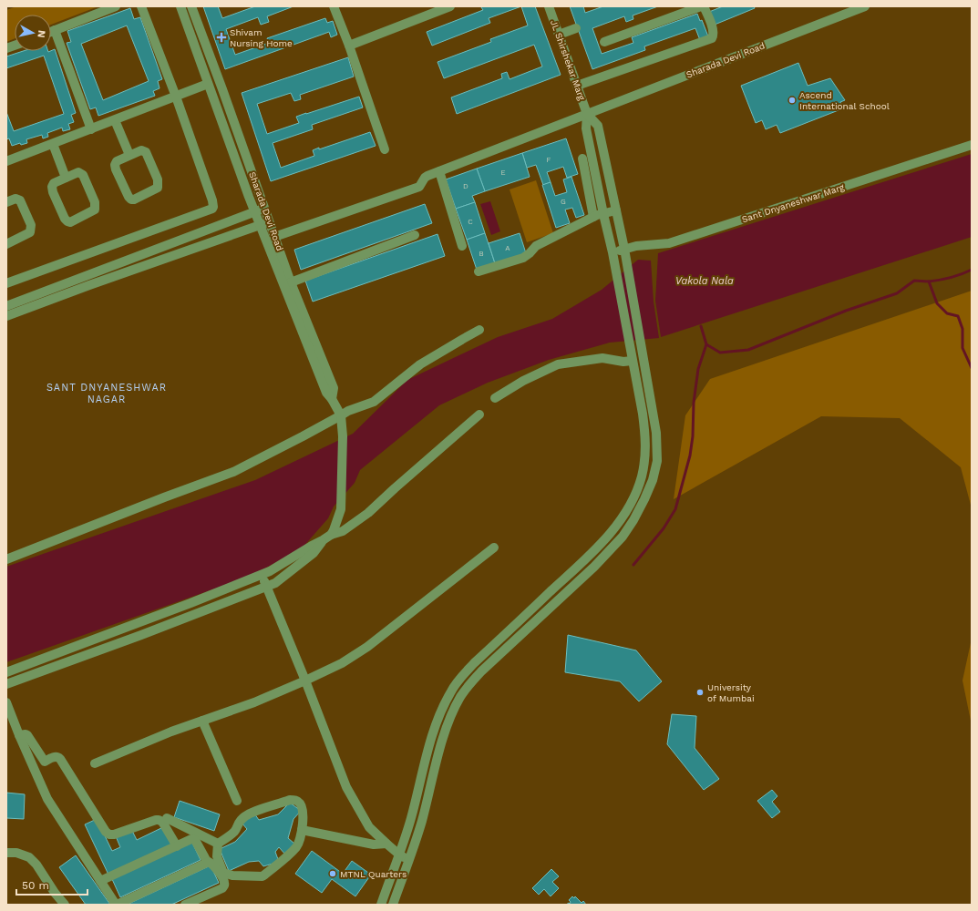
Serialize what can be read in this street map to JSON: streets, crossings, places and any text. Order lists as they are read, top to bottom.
{
  "streets": {
    "street": ["JL Shirshekar Marg", "Sharada Devi Road", "Sant Dnyaneshwar Marg"]
  },
  "crossings": [
    ["JL Shirshekar Marg", "Sharada Devi Road"]
  ],
  "districts": ["SANT DNYANESHWAR NAGAR"],
  "water": ["Vakola Nala"],
  "places": {
    "health": ["Shivam Nursing Home"],
    "other": ["Ascend International School", "University of Mumbai", "MTNL Quarters"]
  },
  "house_numbers": [
    "F",
    "E",
    "D",
    "G",
    "C",
    "A",
    "B"
  ],
  "scale_bar": "50 m",
  "north": "right"
}
